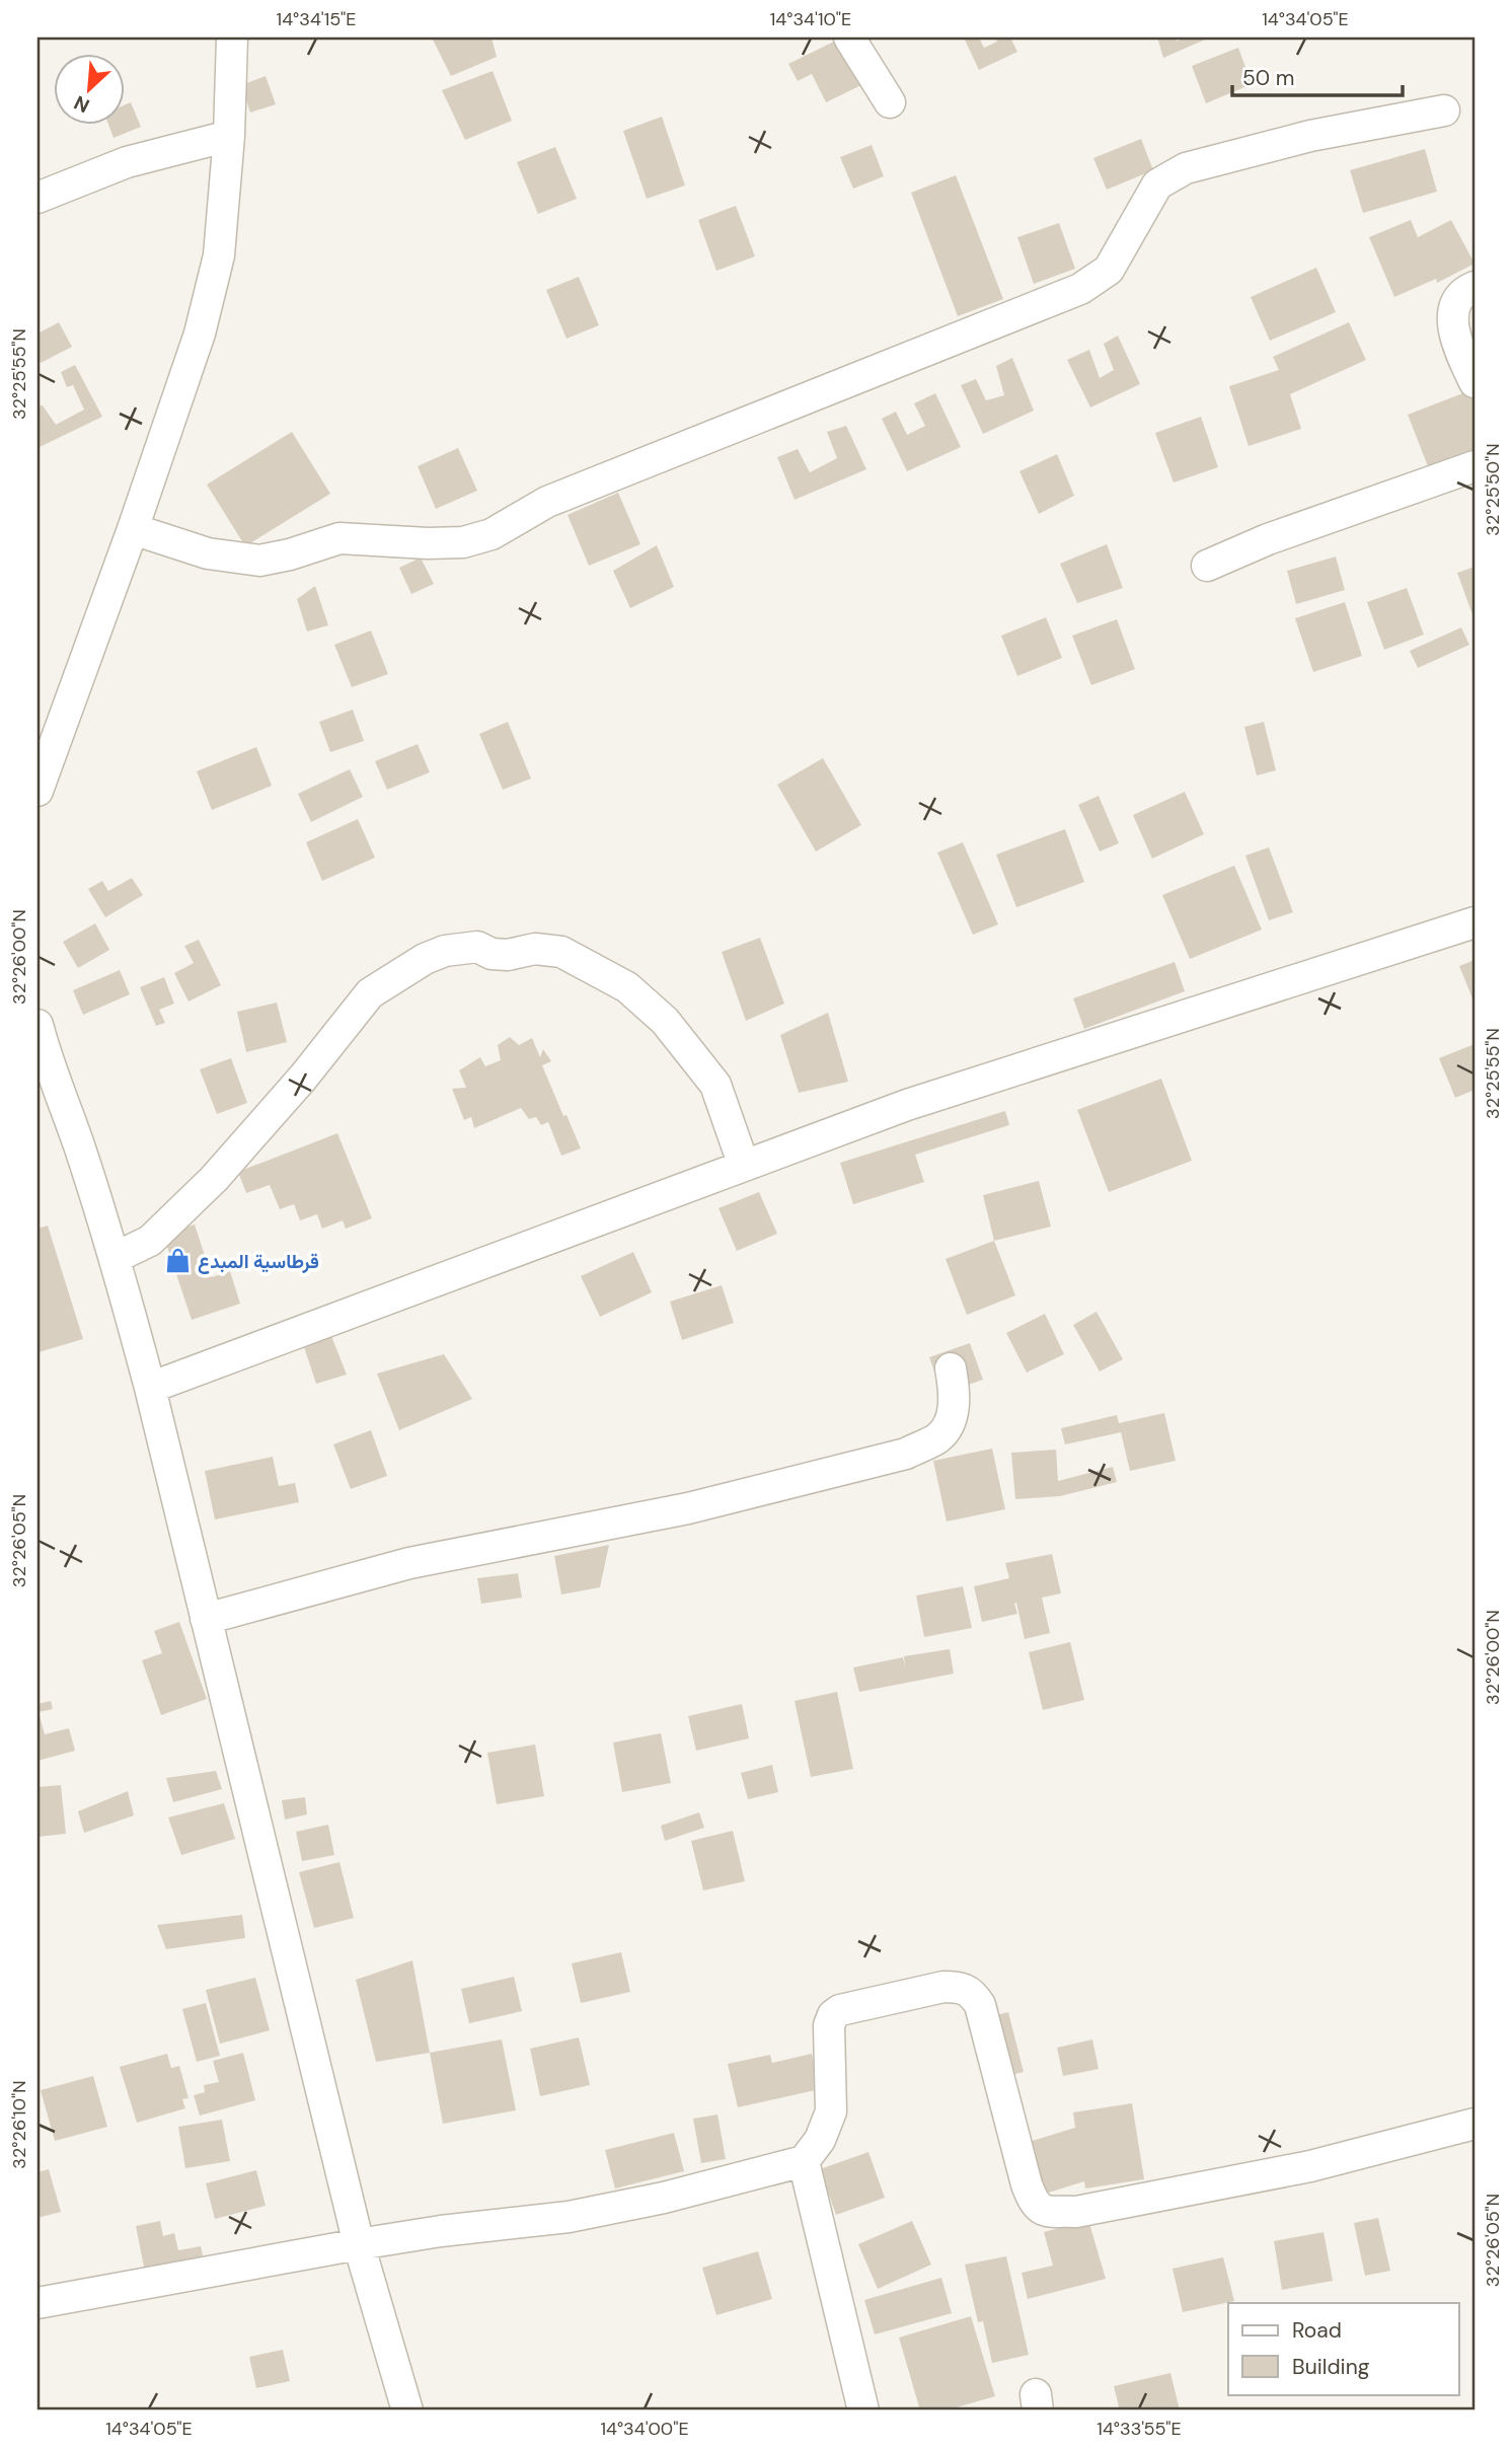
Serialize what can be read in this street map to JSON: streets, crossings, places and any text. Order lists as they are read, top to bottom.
{
  "places": {
    "shop": ["قرطاسية المبدع"]
  },
  "legend": ["Road", "Building"],
  "scale_bar": "50 m",
  "north": "bottom left",
  "coordinates": [
    "14°34'15\"E",
    "14°34'10\"E",
    "14°34'05\"E",
    "32°25'55\"N",
    "32°25'50\"N",
    "32°26'00\"N",
    "32°26'05\"N",
    "32°26'10\"N",
    "14°34'00\"E",
    "14°33'55\"E"
  ]
}
